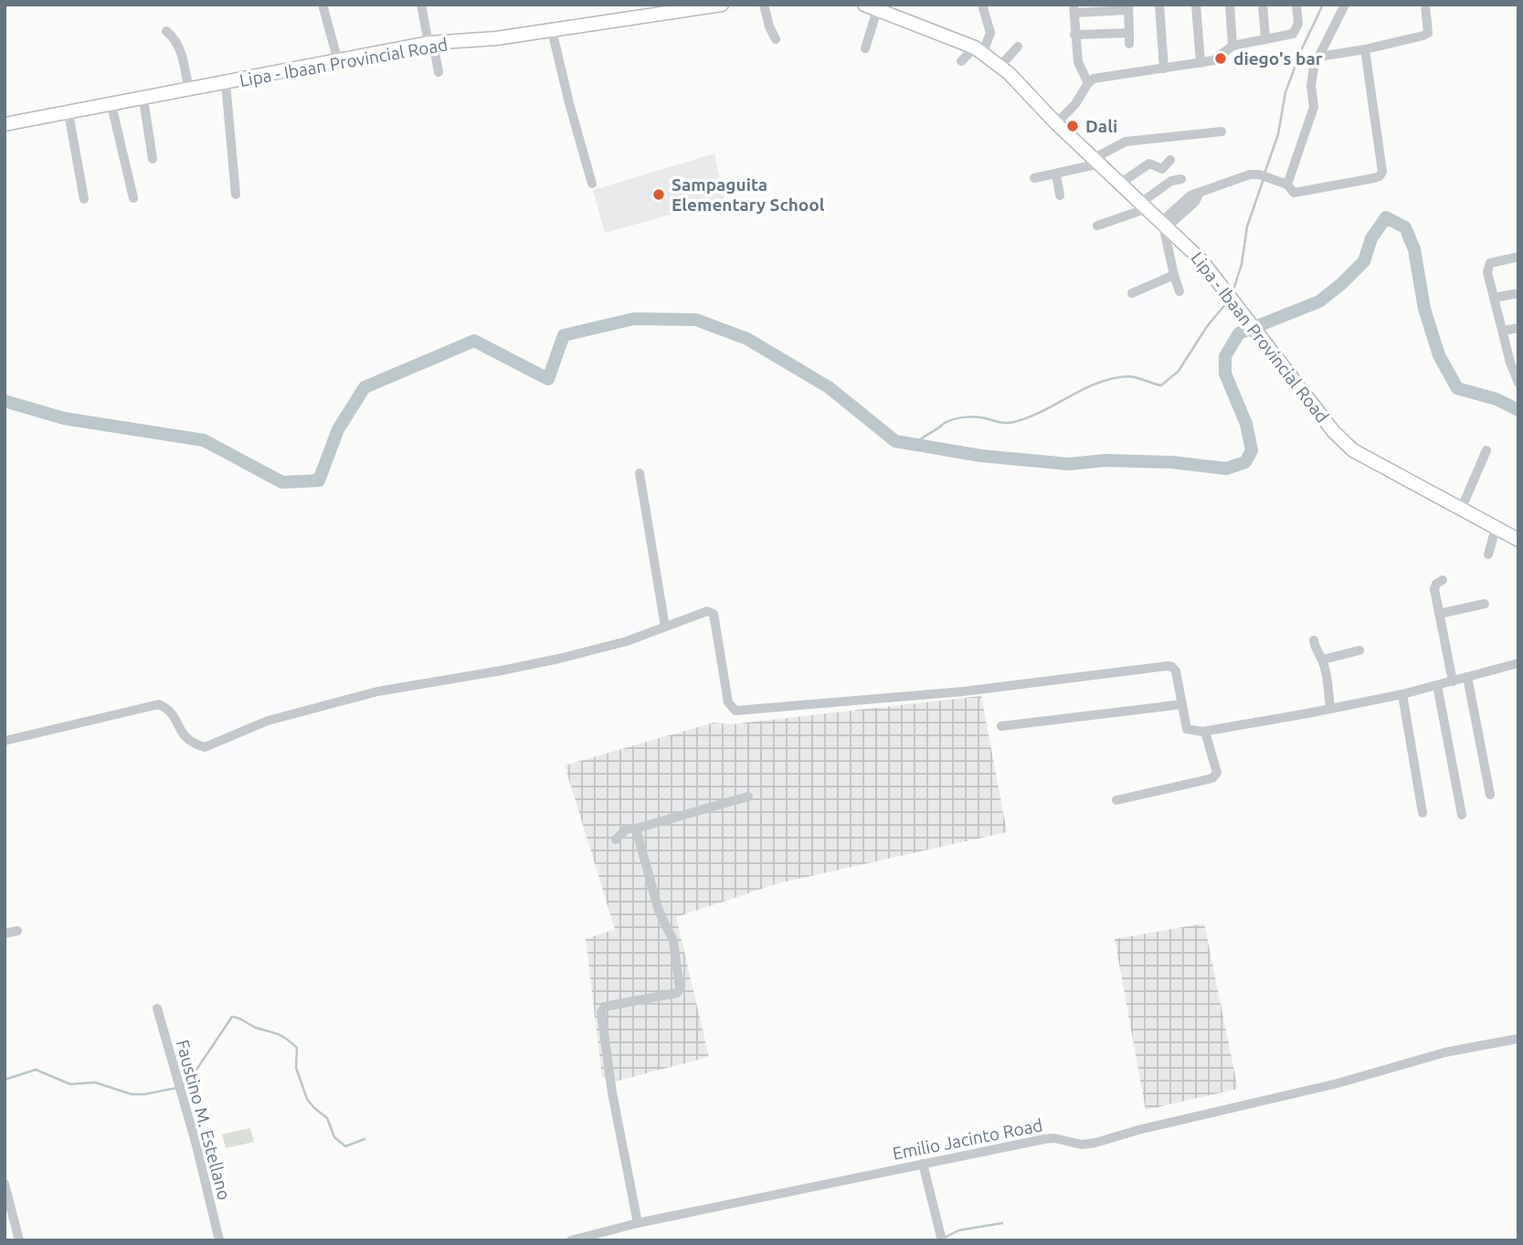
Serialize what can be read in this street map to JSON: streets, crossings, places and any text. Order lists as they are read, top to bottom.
{
  "streets": {
    "main road": ["Lipa - Ibaan Provincial Road"],
    "street": ["Faustino M. Estellano", "Emilio Jacinto Road"]
  },
  "places": ["diego's bar", "Dali", "Sampaguita Elementary School"]
}
